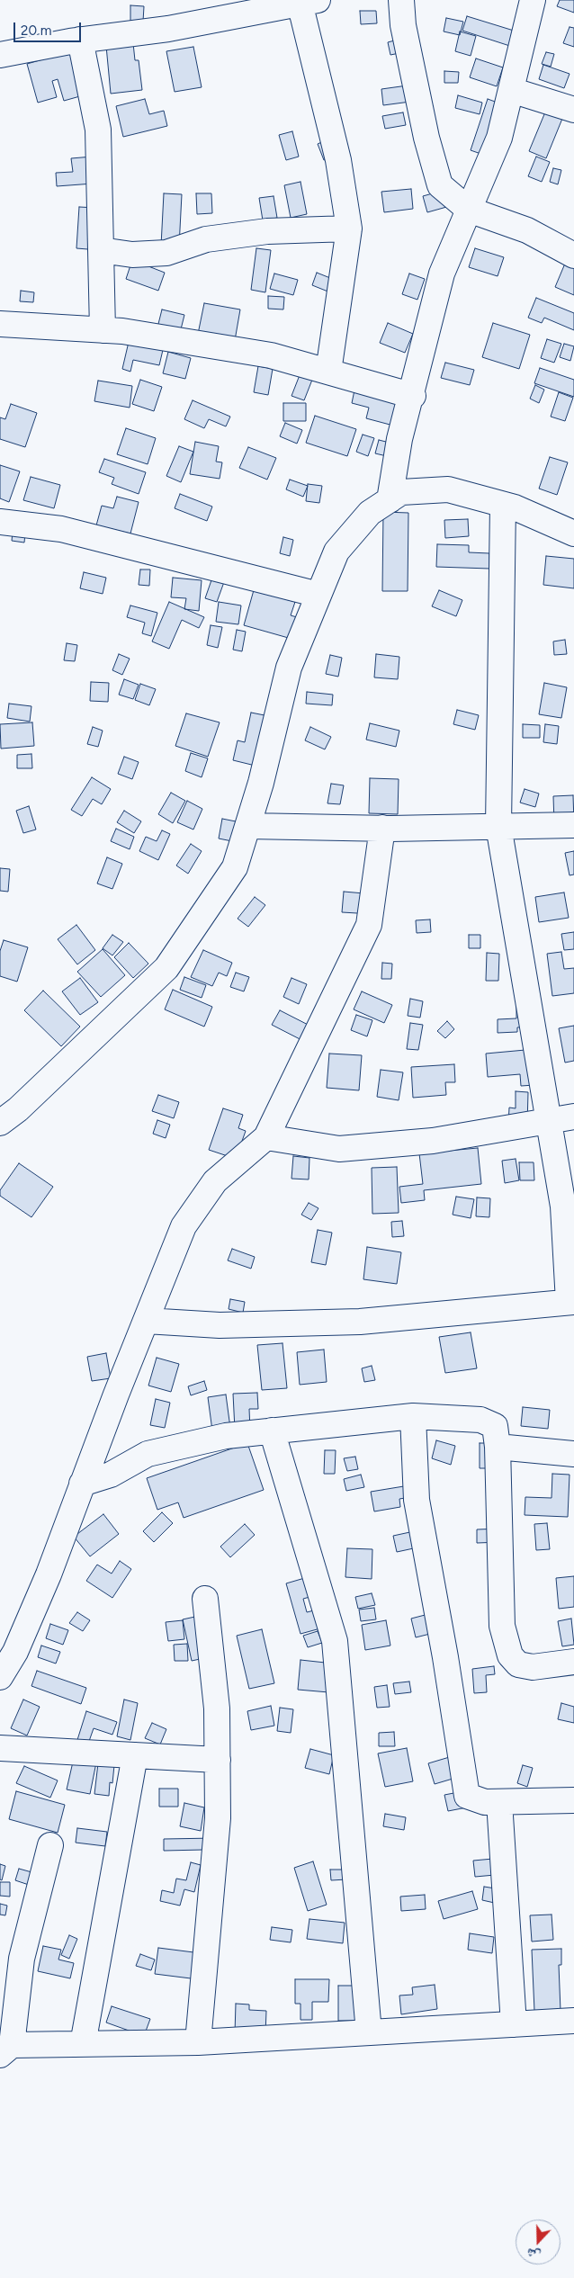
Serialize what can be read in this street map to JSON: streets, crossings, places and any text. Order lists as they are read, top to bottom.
{
  "scale_bar": "20 m",
  "north": "bottom"
}
